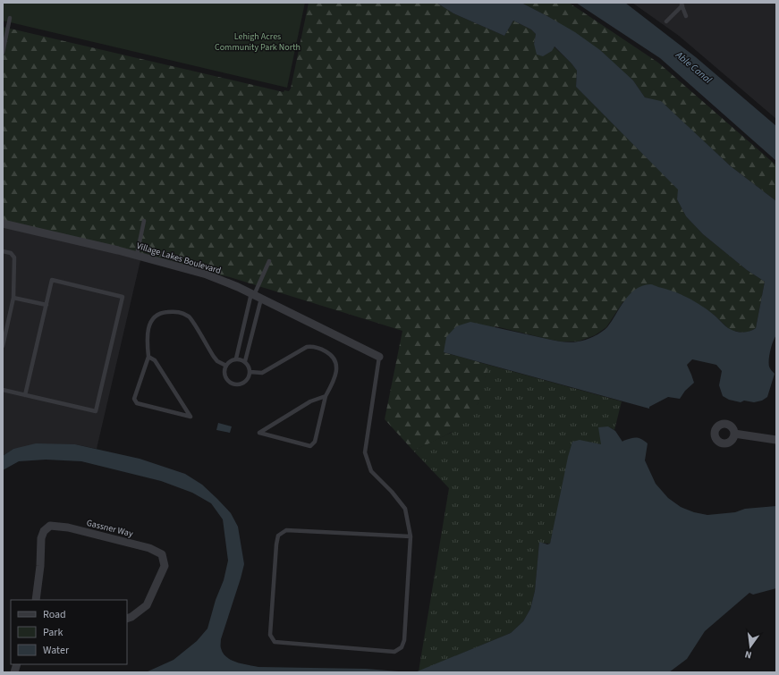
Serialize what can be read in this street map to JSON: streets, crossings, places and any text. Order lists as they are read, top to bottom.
{
  "streets": {
    "street": ["Village Lakes Boulevard", "Gassner Way"]
  },
  "water": ["Able Canal"],
  "parks": ["Lehigh Acres Community Park North"],
  "legend": ["Road", "Park", "Water"],
  "north": "bottom"
}
